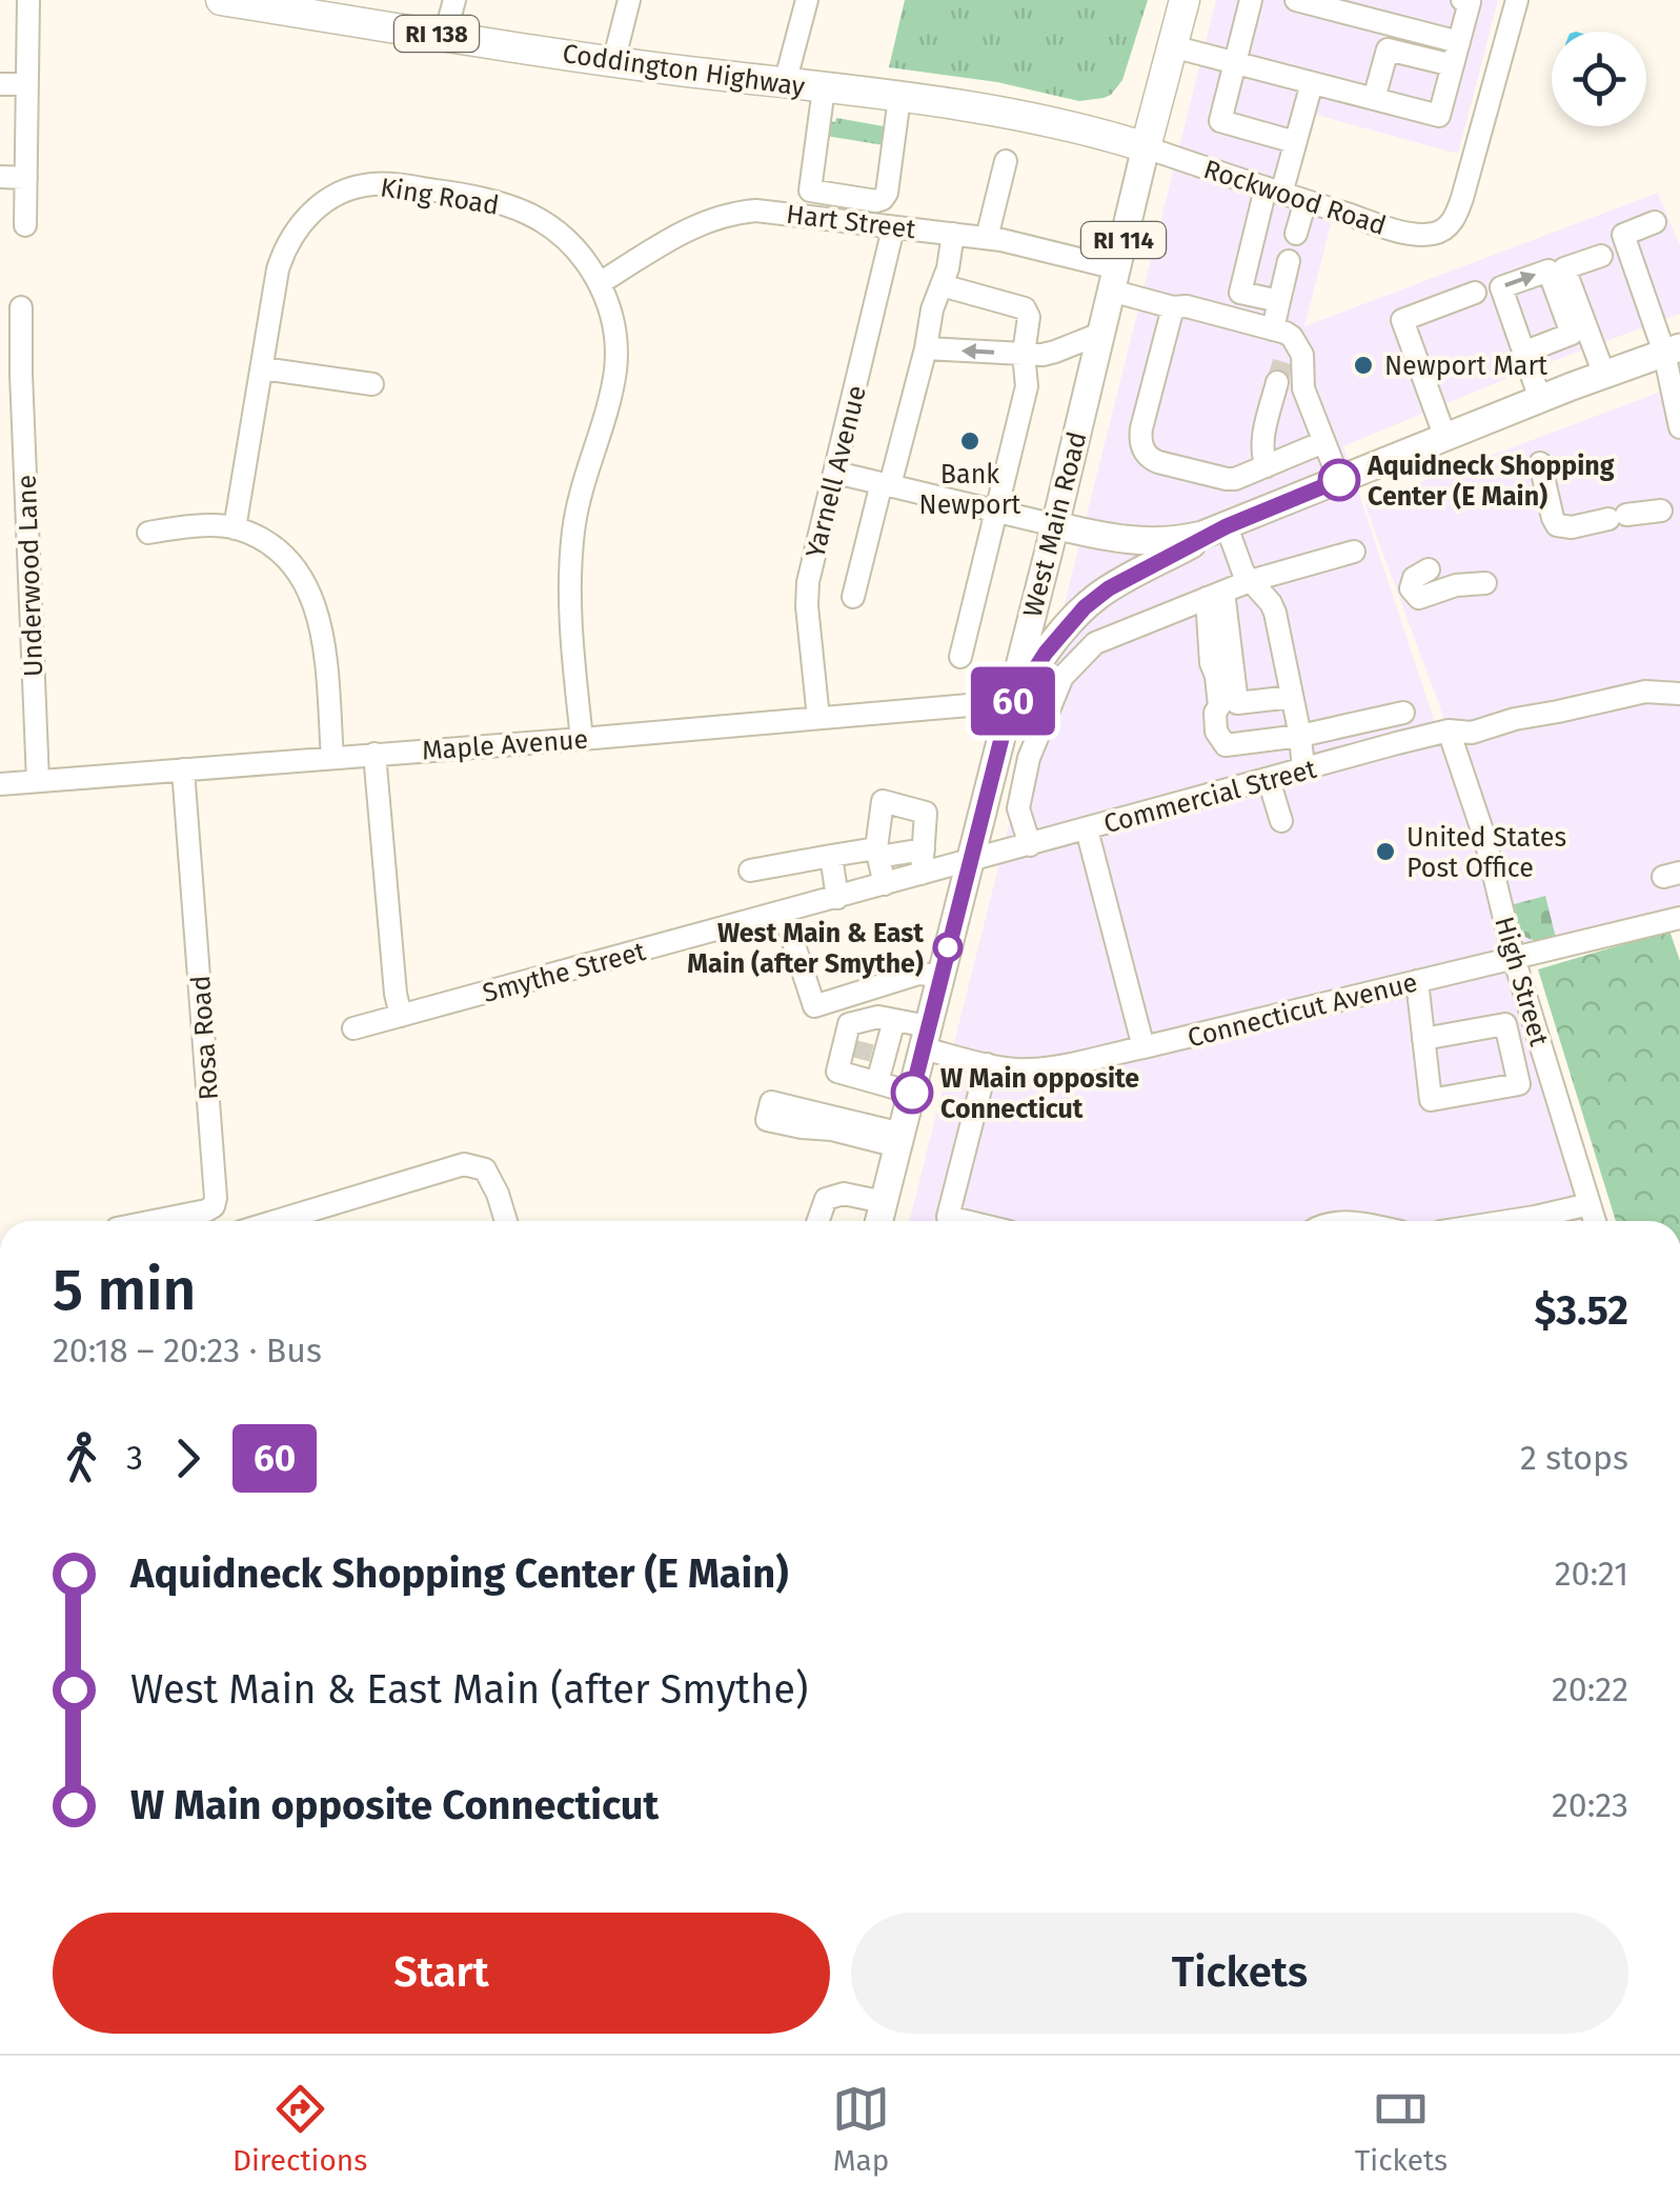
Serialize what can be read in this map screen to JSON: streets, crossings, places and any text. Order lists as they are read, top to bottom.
{
  "streets": {
    "highway": [
      "RI 138",
      "Coddington Highway",
      "RI 114",
      "West Main Road"
    ],
    "street": [
      "King Road",
      "Rockwood Road",
      "Hart Street",
      "Yarnell Avenue",
      "Underwood Lane",
      "Maple Avenue",
      "Commercial Street",
      "Smythe Street",
      "High Street",
      "Connecticut Avenue",
      "Rosa Road"
    ]
  },
  "crossings": [
    ["Coddington Highway", "Rockwood Road"],
    ["Coddington Highway", "West Main Road"],
    ["King Road", "Hart Street"],
    ["King Road", "Maple Avenue"],
    ["Rockwood Road", "West Main Road"],
    ["Hart Street", "Yarnell Avenue"],
    ["Hart Street", "West Main Road"],
    ["Yarnell Avenue", "Maple Avenue"],
    ["West Main Road", "Maple Avenue"],
    ["West Main Road", "Commercial Street"],
    ["West Main Road", "Smythe Street"],
    ["West Main Road", "Connecticut Avenue"],
    ["Underwood Lane", "Maple Avenue"],
    ["Maple Avenue", "Rosa Road"],
    ["Commercial Street", "Smythe Street"],
    ["Commercial Street", "High Street"],
    ["High Street", "Connecticut Avenue"]
  ],
  "places": [
    "Newport Mart",
    "Bank Newport",
    "Aquidneck Shopping Center (E Main)",
    "United States Post Office",
    "West Main & East Main (after Smythe)",
    "W Main opposite Connecticut"
  ],
  "lines": ["bus line 60"],
  "page": {
    "on_map": "60",
    "heading": ["5 min", "20:18 – 20:23 · Bus", "$3.52"],
    "legs": ["3", "60", "2 stops"],
    "list": [
      {
        "name": "Aquidneck Shopping Center (E Main)",
        "value": "20:21"
      },
      {
        "name": "West Main & East Main (after Smythe)",
        "value": "20:22"
      },
      {
        "name": "W Main opposite Connecticut",
        "value": "20:23"
      }
    ],
    "buttons": ["Start", "Tickets"],
    "tabs": ["Directions", "Map", "Tickets"]
  }
}
